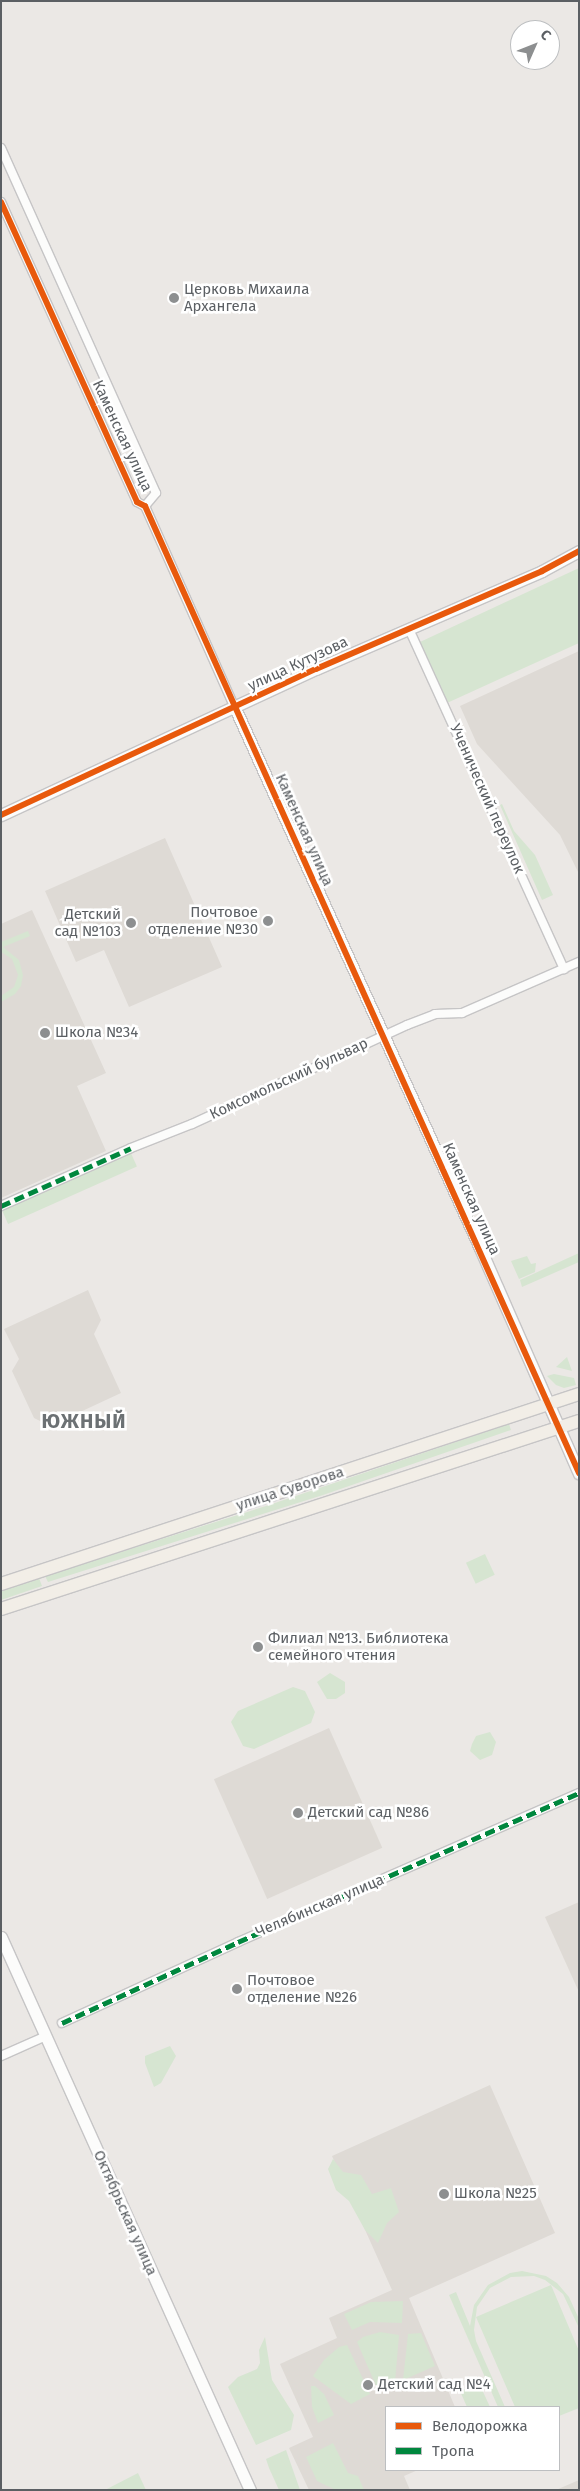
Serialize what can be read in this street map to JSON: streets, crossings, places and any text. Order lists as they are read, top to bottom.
{
  "streets": {
    "main road": ["улица Суворова"],
    "street": [
      "Каменская улица",
      "улица Кутузова",
      "Ученический переулок",
      "Комсомольский бульвар",
      "Челябинская улица",
      "Октябрьская улица"
    ]
  },
  "crossings": [
    ["Каменская улица", "улица Кутузова"],
    ["Каменская улица", "Комсомольский бульвар"],
    ["Каменская улица", "улица Суворова"],
    ["улица Кутузова", "Ученический переулок"],
    ["Ученический переулок", "Комсомольский бульвар"]
  ],
  "districts": ["ЮЖНЫЙ"],
  "places": [
    "Церковь Михаила Архангела",
    "Почтовое отделение №30",
    "Детский сад №103",
    "Школа №34",
    "Филиал №13. Библиотека семейного чтения",
    "Детский сад №86",
    "Почтовое отделение №26",
    "Школа №25",
    "Детский сад №4"
  ],
  "legend": ["Велодорожка", "Тропа"],
  "north": "top right"
}
